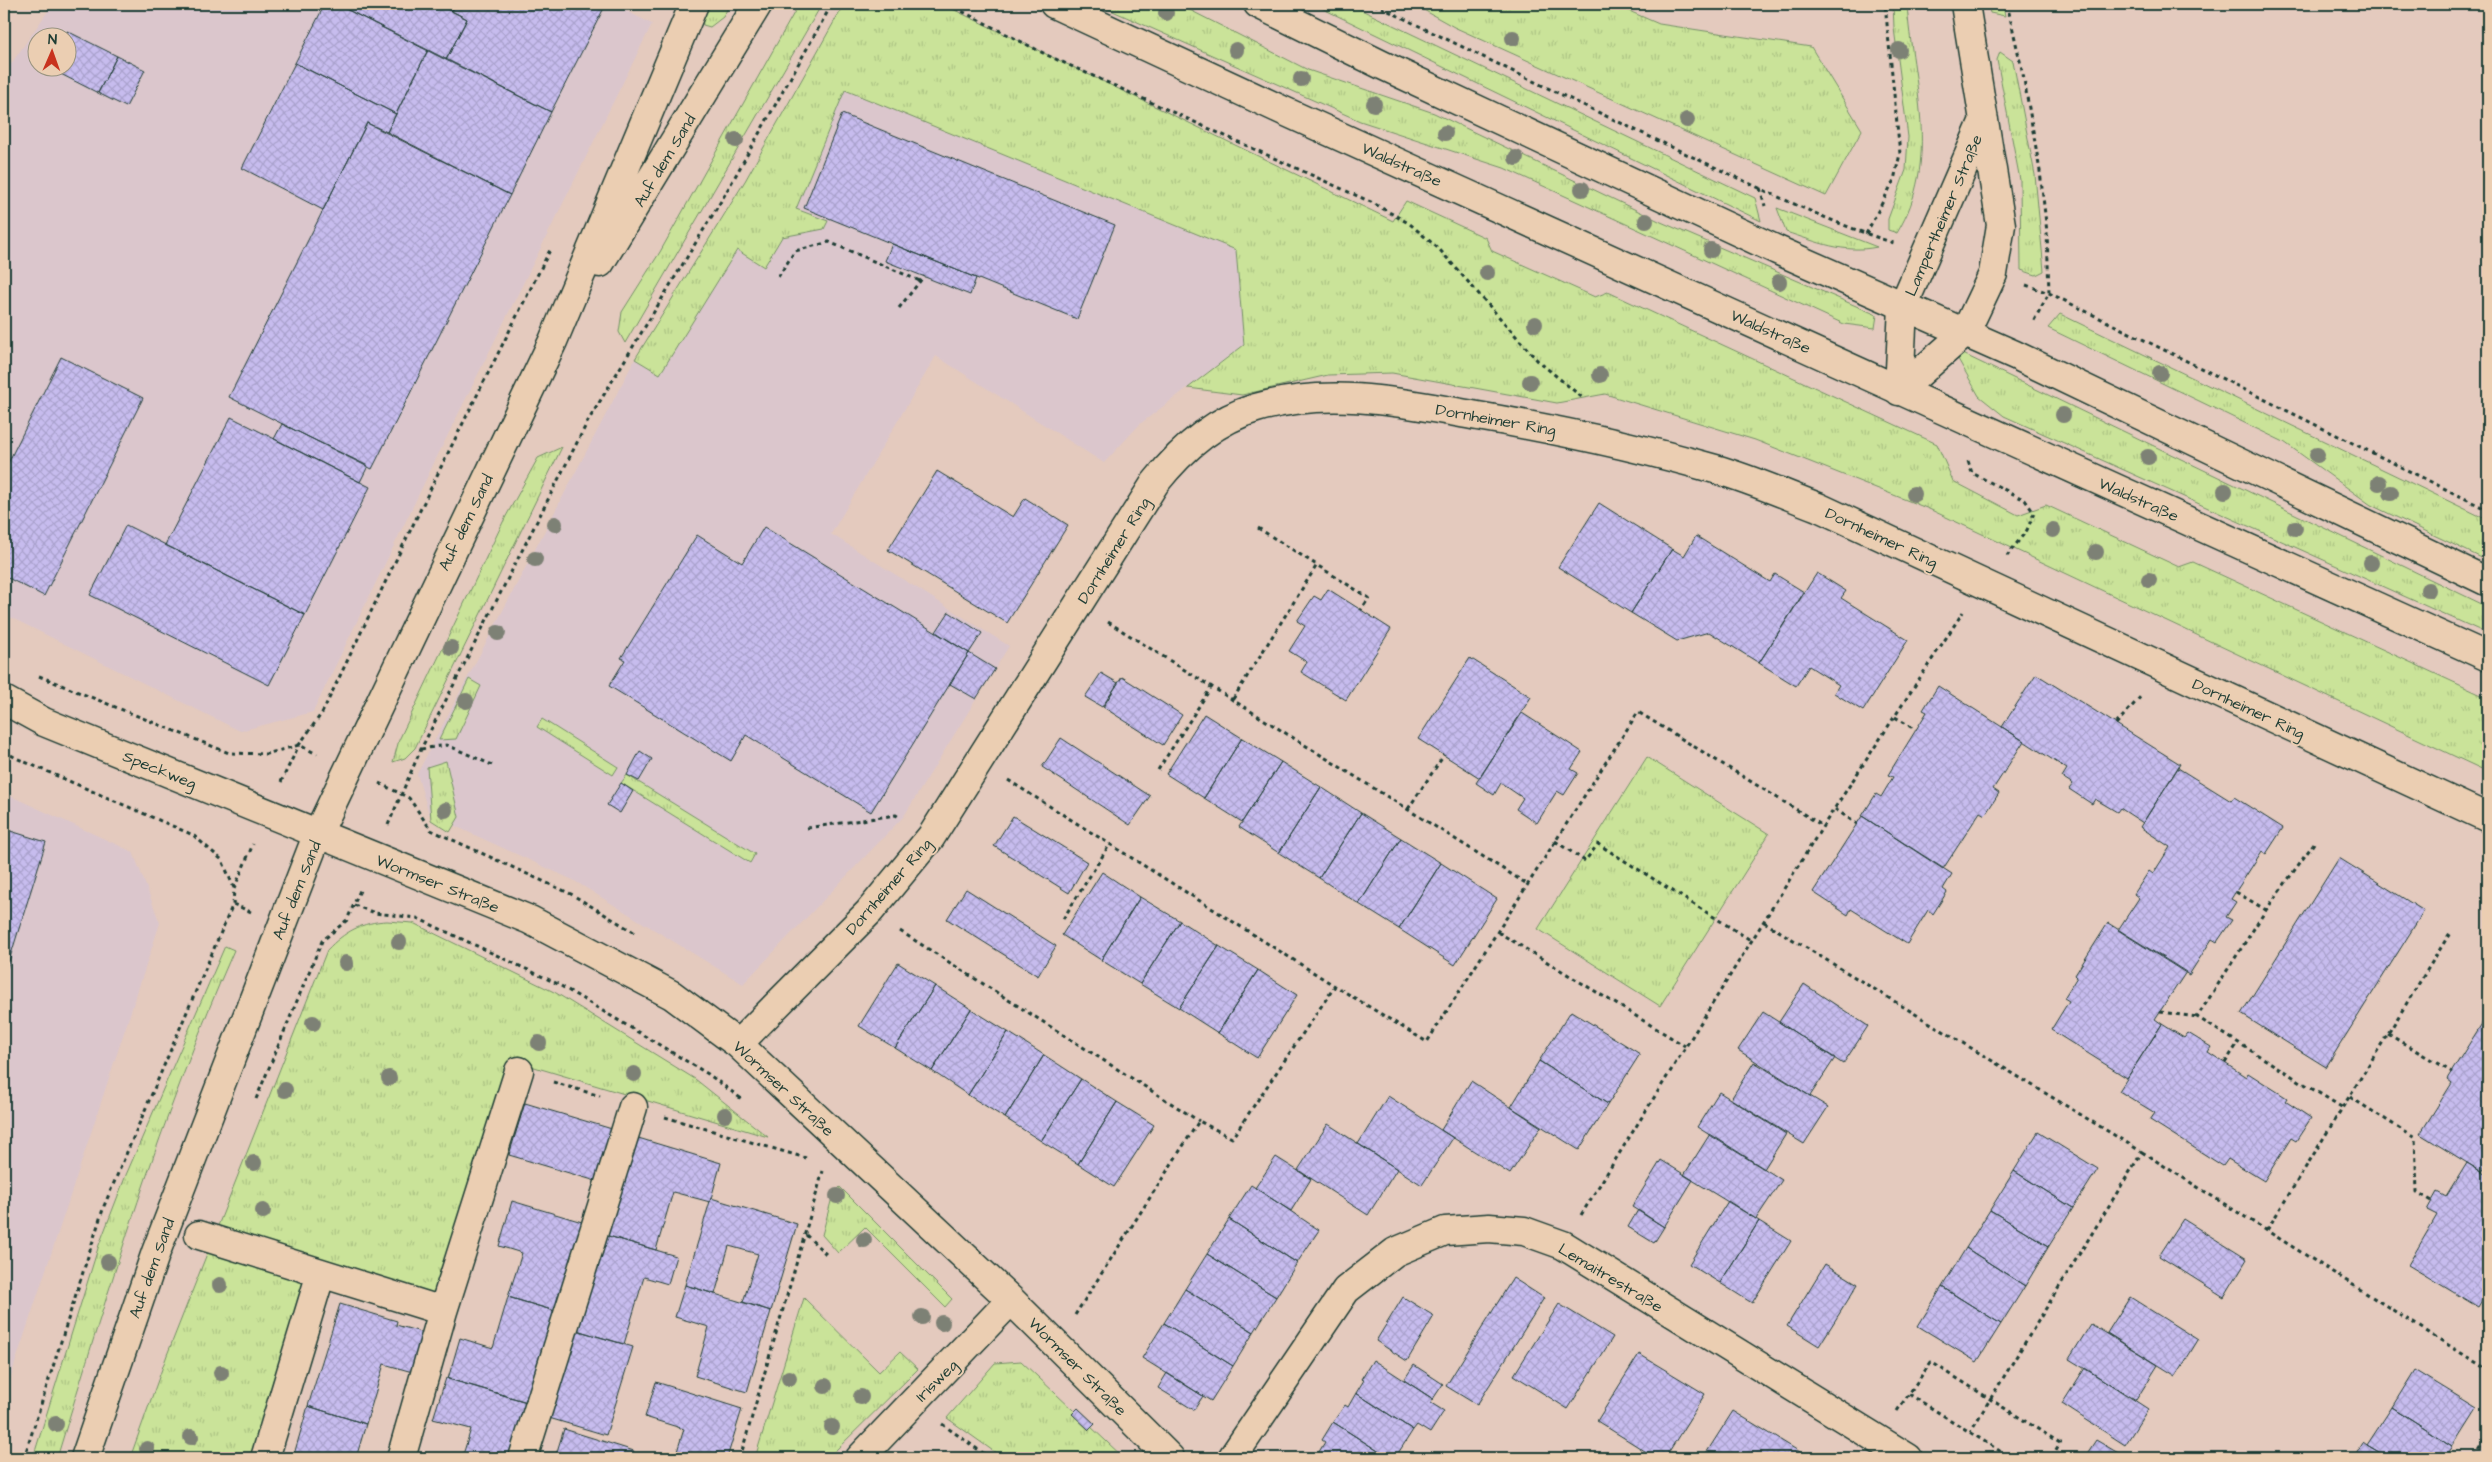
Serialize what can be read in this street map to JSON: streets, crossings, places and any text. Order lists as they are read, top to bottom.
{
  "streets": {
    "street": [
      "Auf dem Sand",
      "Waldstraße",
      "Lampertheimer Straße",
      "Dornheimer Ring",
      "Speckweg",
      "Wormser Straße",
      "Lemaitrestraße",
      "Irisweg"
    ]
  },
  "crossings": [
    ["Auf dem Sand", "Speckweg"],
    ["Auf dem Sand", "Wormser Straße"],
    ["Waldstraße", "Lampertheimer Straße"],
    ["Dornheimer Ring", "Wormser Straße"],
    ["Speckweg", "Wormser Straße"],
    ["Wormser Straße", "Irisweg"]
  ],
  "north": "top"
}
